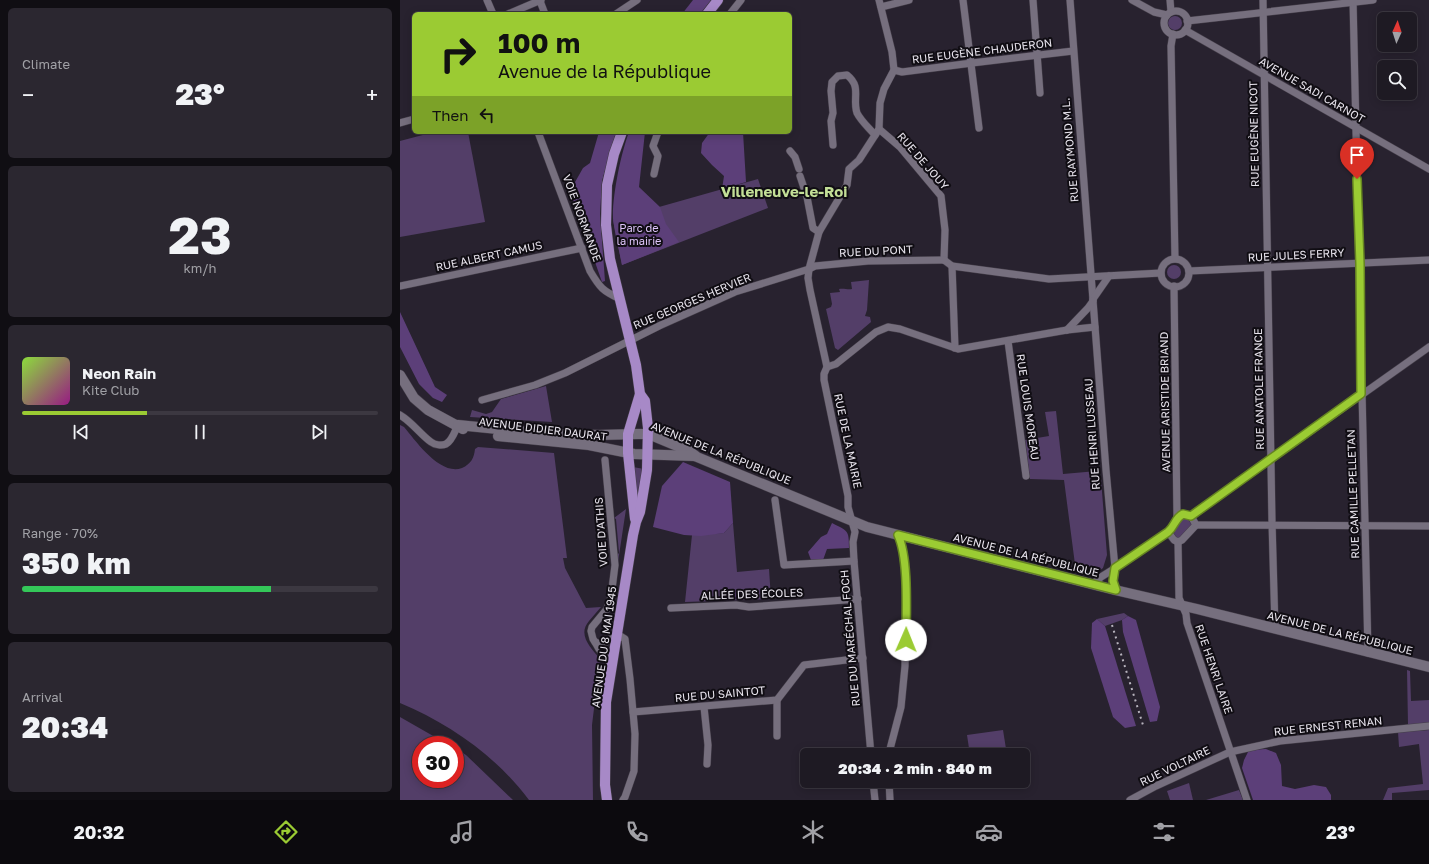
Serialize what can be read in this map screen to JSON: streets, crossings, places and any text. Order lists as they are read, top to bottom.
{
  "streets": {
    "main road": ["AVENUE DIDIER DAURAT", "AVENUE DE LA RÉPUBLIQUE", "AVENUE DU 8 MAI 1945"],
    "street": [
      "RUE EUGÈNE CHAUDERON",
      "AVENUE SADI CARNOT",
      "RUE EUGÈNE NICOT",
      "RUE RAYMOND M.L.",
      "RUE DE JOUY",
      "VOIE NORMANDE",
      "RUE DU PONT",
      "RUE JULES FERRY",
      "RUE ALBERT CAMUS",
      "RUE GEORGES HERVIER",
      "RUE ANATOLE FRANCE",
      "AVENUE ARISTIDE BRIAND",
      "RUE LOUIS MOREAU",
      "RUE HENRI LUSSEAU",
      "RUE DE LA MAIRIE",
      "RUE CAMILLE PELLETAN",
      "VOIE D'ATHIS",
      "ALLÉE DES ÉCOLES",
      "RUE DU MARÉCHAL FOCH",
      "RUE HENRI LAIRE",
      "RUE DU SAINTOT",
      "RUE ERNEST RENAN",
      "RUE VOLTAIRE"
    ]
  },
  "crossings": [
    ["RUE EUGÈNE CHAUDERON", "RUE RAYMOND M.L."],
    ["AVENUE SADI CARNOT", "RUE EUGÈNE NICOT"],
    ["AVENUE SADI CARNOT", "RUE CAMILLE PELLETAN"],
    ["RUE EUGÈNE NICOT", "RUE JULES FERRY"],
    ["RUE EUGÈNE NICOT", "RUE ANATOLE FRANCE"],
    ["RUE RAYMOND M.L.", "RUE HENRI LUSSEAU"],
    ["RUE DE JOUY", "RUE DU PONT"],
    ["RUE DE JOUY", "RUE DE LA MAIRIE"],
    ["VOIE NORMANDE", "RUE ALBERT CAMUS"],
    ["VOIE NORMANDE", "AVENUE DU 8 MAI 1945"],
    ["RUE DU PONT", "RUE GEORGES HERVIER"],
    ["RUE DU PONT", "RUE DE LA MAIRIE"],
    ["RUE JULES FERRY", "RUE ANATOLE FRANCE"],
    ["RUE JULES FERRY", "AVENUE ARISTIDE BRIAND"],
    ["RUE JULES FERRY", "RUE CAMILLE PELLETAN"],
    ["RUE GEORGES HERVIER", "RUE DE LA MAIRIE"],
    ["RUE GEORGES HERVIER", "AVENUE DU 8 MAI 1945"],
    ["RUE ANATOLE FRANCE", "AVENUE DE LA RÉPUBLIQUE"],
    ["AVENUE DIDIER DAURAT", "AVENUE DE LA RÉPUBLIQUE"],
    ["AVENUE DIDIER DAURAT", "AVENUE DU 8 MAI 1945"],
    ["RUE HENRI LUSSEAU", "AVENUE DE LA RÉPUBLIQUE"],
    ["RUE DE LA MAIRIE", "AVENUE DE LA RÉPUBLIQUE"],
    ["RUE DE LA MAIRIE", "RUE DU MARÉCHAL FOCH"],
    ["AVENUE DE LA RÉPUBLIQUE", "RUE CAMILLE PELLETAN"],
    ["AVENUE DE LA RÉPUBLIQUE", "RUE DU MARÉCHAL FOCH"],
    ["AVENUE DE LA RÉPUBLIQUE", "AVENUE DU 8 MAI 1945"],
    ["AVENUE DE LA RÉPUBLIQUE", "RUE HENRI LAIRE"],
    ["ALLÉE DES ÉCOLES", "RUE DU MARÉCHAL FOCH"],
    ["RUE DU MARÉCHAL FOCH", "RUE DU SAINTOT"],
    ["RUE HENRI LAIRE", "RUE ERNEST RENAN"],
    ["RUE HENRI LAIRE", "RUE VOLTAIRE"],
    ["RUE ERNEST RENAN", "RUE VOLTAIRE"]
  ],
  "districts": ["Villeneuve-le-Roi"],
  "parks": ["Parc de la mairie"],
  "north": "top",
  "page": {
    "tile": [
      "Climate",
      ["23", "km/h"],
      ["Range · 70%", "350 km"],
      ["Arrival", "20:34"]
    ],
    "turn": ["100 m", "Avenue de la République"],
    "heat": ["−", "23°", "+"],
    "then": "Then",
    "song": ["Neon Rain", "Kite Club"],
    "limit": "30",
    "trip": "20:34 · 2 min · 840 m",
    "tabs": ["20:32", "23°"]
  }
}
